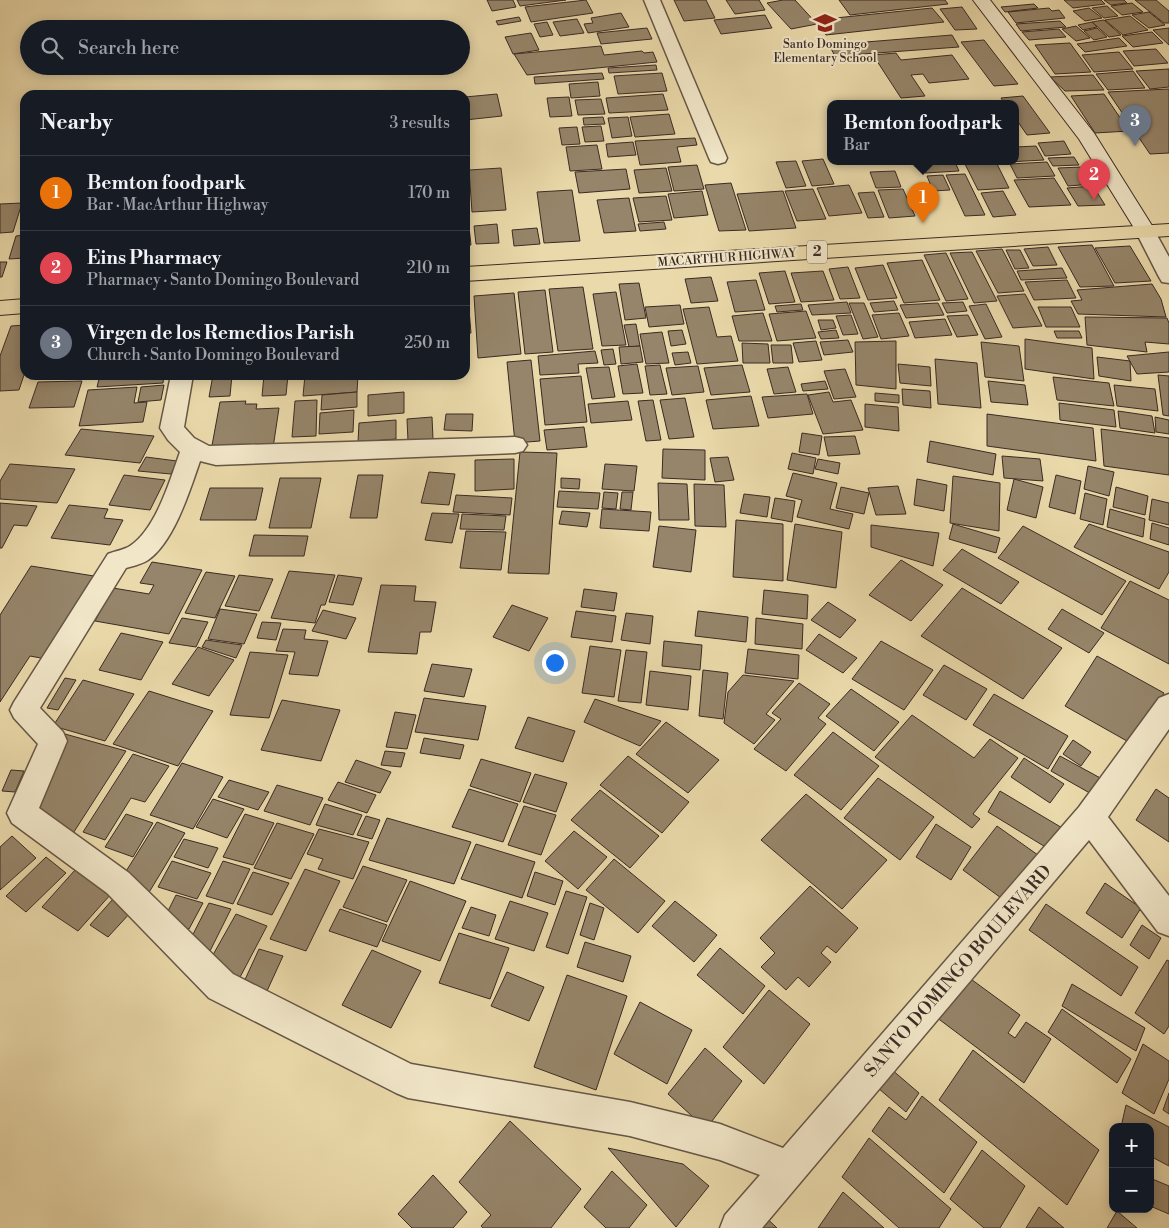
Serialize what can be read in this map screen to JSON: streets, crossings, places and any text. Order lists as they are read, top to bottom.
{
  "streets": {
    "highway": ["2", "MACARTHUR HIGHWAY"],
    "street": ["SANTO DOMINGO BOULEVARD"]
  },
  "places": {
    "school or university": ["Santo Domingo Elementary School"]
  },
  "page": {
    "search": "Search here",
    "heading": ["Nearby", "3 results"],
    "popup": ["Bemton foodpark", "Bar"],
    "pins": ["3", "2", "1"],
    "list": [
      {
        "mark": "1",
        "name": "Bemton foodpark",
        "note": "Bar · MacArthur Highway",
        "value": "170 m"
      },
      {
        "mark": "2",
        "name": "Eins Pharmacy",
        "note": "Pharmacy · Santo Domingo Boulevard",
        "value": "210 m"
      },
      {
        "mark": "3",
        "name": "Virgen de los Remedios Parish",
        "note": "Church · Santo Domingo Boulevard",
        "value": "250 m"
      }
    ],
    "map_buttons": ["+", "−"]
  }
}
